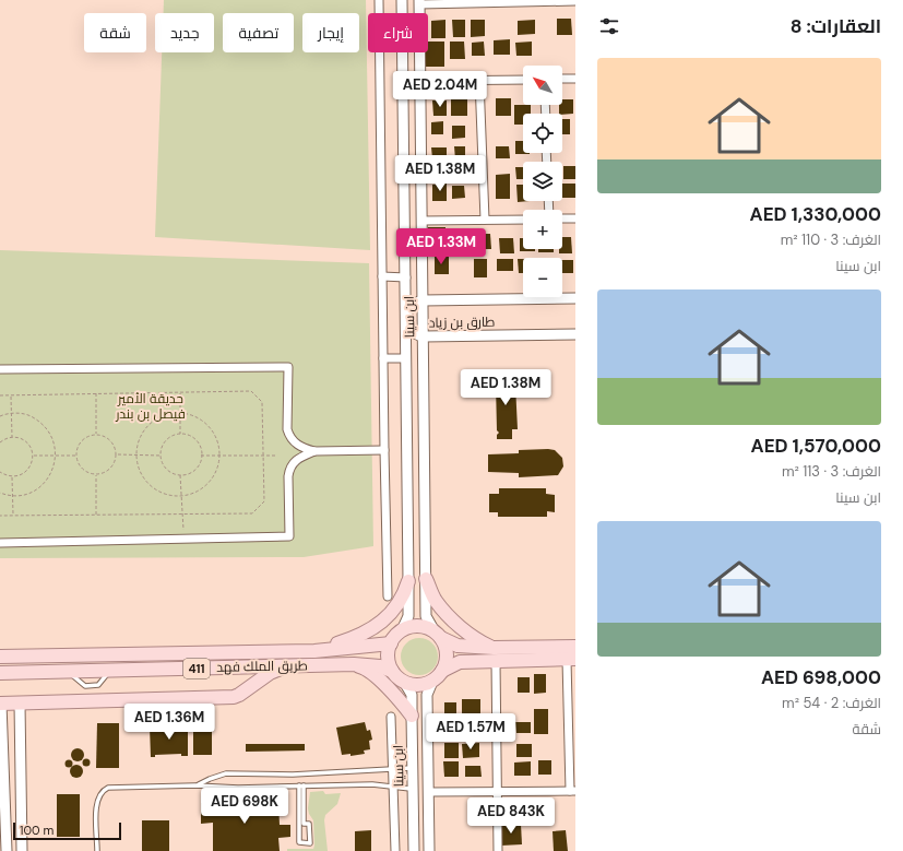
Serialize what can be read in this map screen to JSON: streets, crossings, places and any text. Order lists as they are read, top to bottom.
{
  "streets": {
    "main road": ["طريق الملك فهد", "411"],
    "street": ["ابن سينا", "طارق بن زياد"]
  },
  "crossings": [
    ["ابن سينا", "طارق بن زياد"],
    ["ابن سينا", "طريق الملك فهد"],
    ["ابن سينا", "411"],
    ["طريق الملك فهد", "411"]
  ],
  "parks": ["حديقة الأمير فيصل بن بندر"],
  "scale_bar": "100 m",
  "north": "top left",
  "page": {
    "heading": "العقارات: 8",
    "chip": [
      "شراء",
      "إيجار",
      "تصفية",
      "جديد",
      "شقة"
    ],
    "list": [
      {
        "name": "AED 1,330,000",
        "note": "الغرف: 3 · 110 m² · ابن سينا"
      },
      {
        "name": "AED 1,570,000",
        "note": "الغرف: 3 · 113 m² · ابن سينا"
      },
      {
        "name": "AED 698,000",
        "note": "الغرف: 2 · 54 m² · شقة"
      }
    ],
    "map_buttons": ["+", "−"],
    "price": [
      "AED 2.04M",
      "AED 1.38M",
      "AED 1.33M",
      "AED 1.38M",
      "AED 1.36M",
      "AED 1.57M",
      "AED 698K",
      "AED 843K"
    ],
    "scale": "100 m"
  }
}
